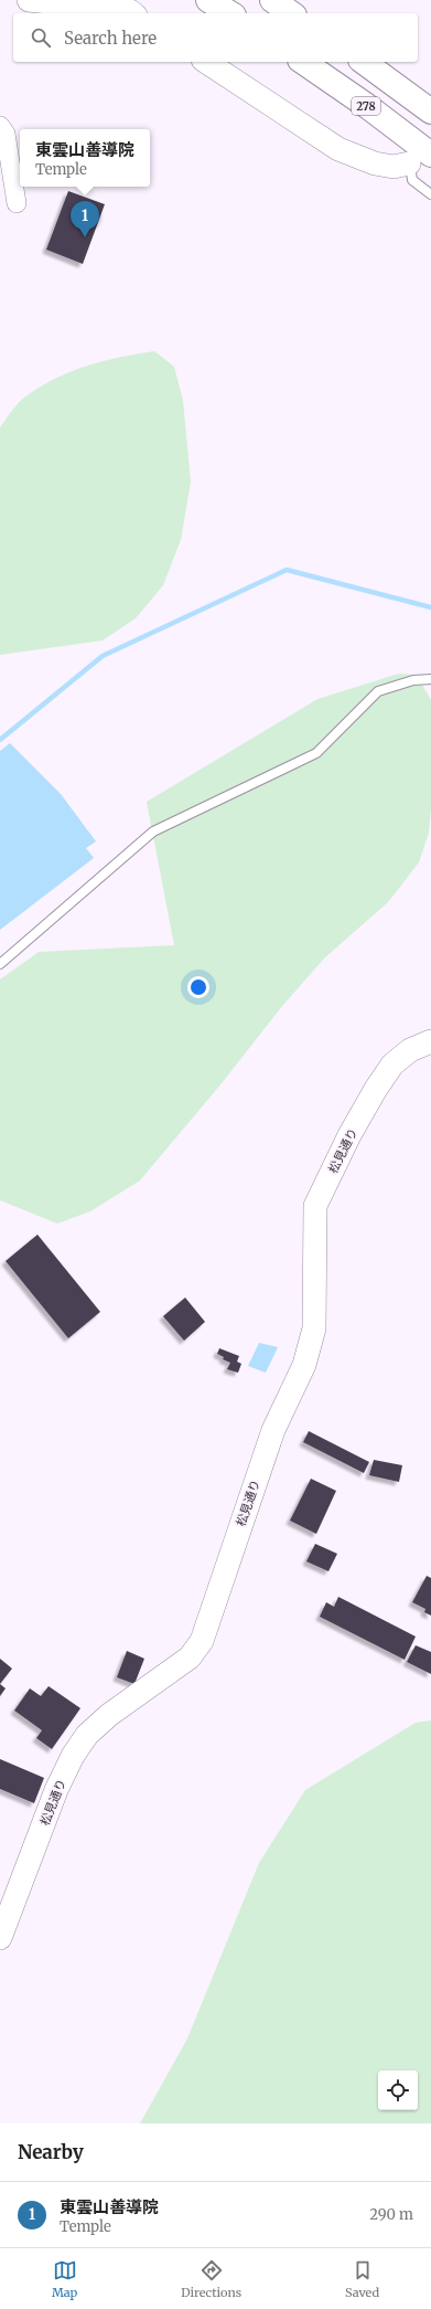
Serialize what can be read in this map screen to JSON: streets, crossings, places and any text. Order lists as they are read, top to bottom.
{
  "streets": {
    "highway": ["278"],
    "street": ["松見通り"]
  },
  "page": {
    "search": "Search here",
    "popup": ["東雲山善導院", "Temple"],
    "pins": "1",
    "heading": "Nearby",
    "list": [
      {
        "mark": "1",
        "name": "東雲山善導院",
        "note": "Temple",
        "value": "290 m"
      }
    ],
    "nav": ["Map", "Directions", "Saved"]
  }
}
